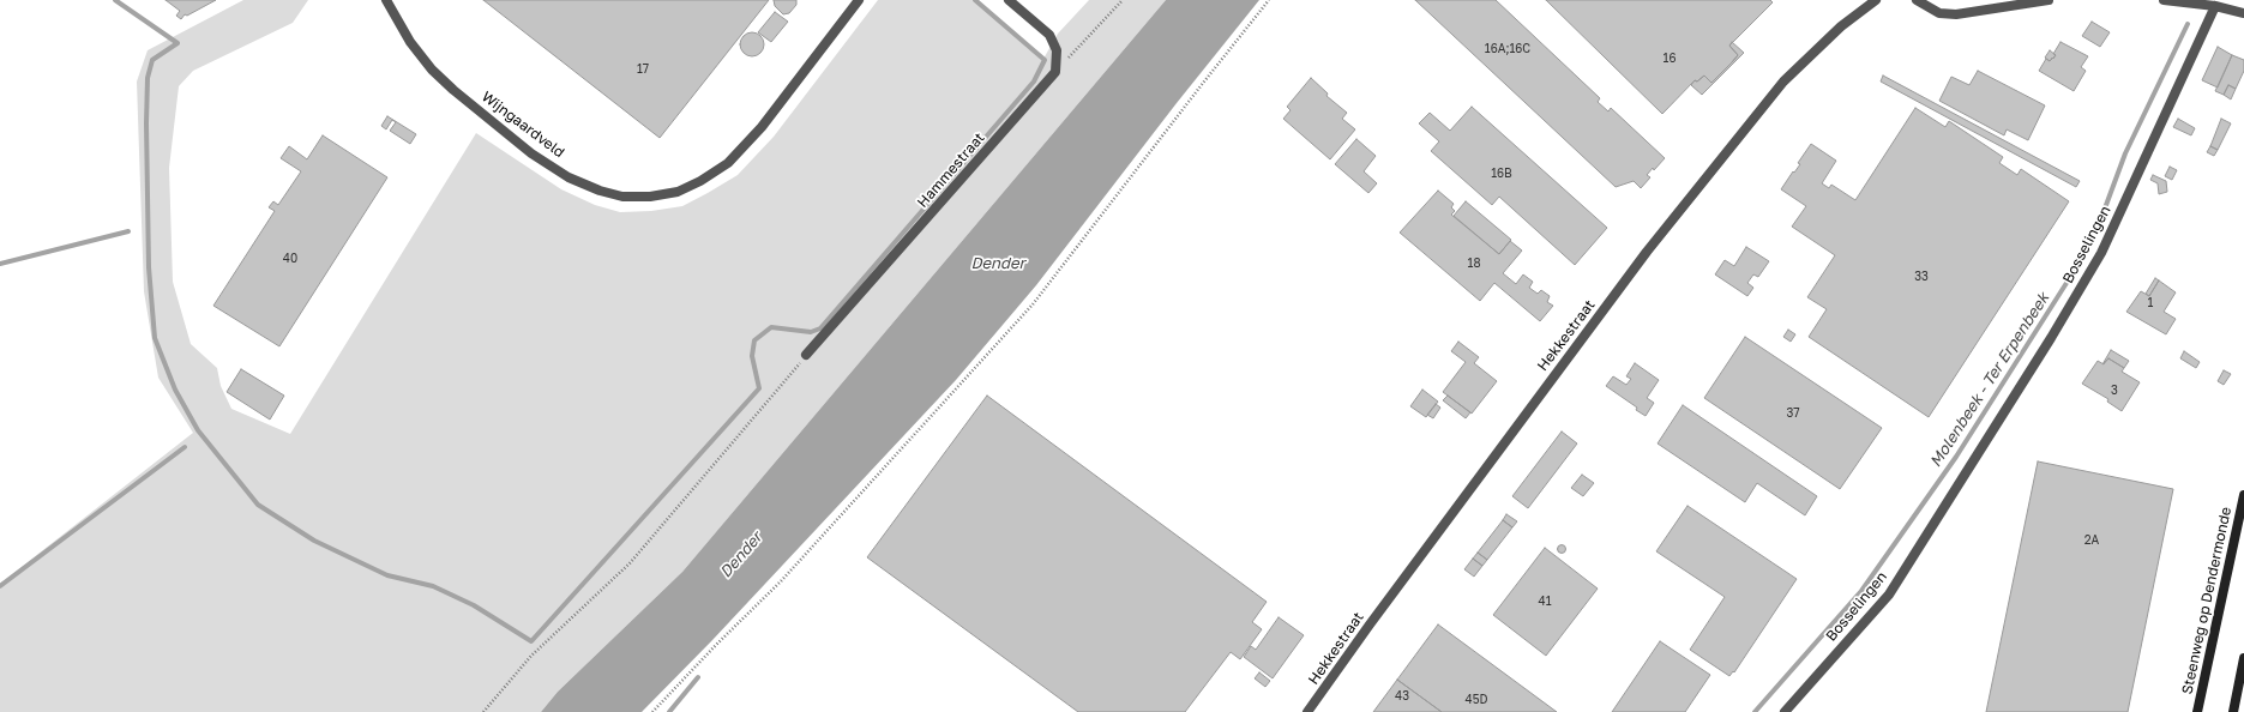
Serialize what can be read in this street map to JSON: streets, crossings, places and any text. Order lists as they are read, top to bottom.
{
  "streets": {
    "main road": ["Steenweg op Dendermonde"],
    "street": [
      "Wijngaardveld",
      "Hammestraat",
      "Bosselingen",
      "Hekkestraat"
    ]
  },
  "water": ["Dender", "Molenbeek - Ter Erpenbeek"],
  "house_numbers": [
    "16A;16C",
    "16",
    "17",
    "16B",
    "40",
    "18",
    "33",
    "1",
    "3",
    "37",
    "2A",
    "41",
    "43",
    "45D"
  ]
}
